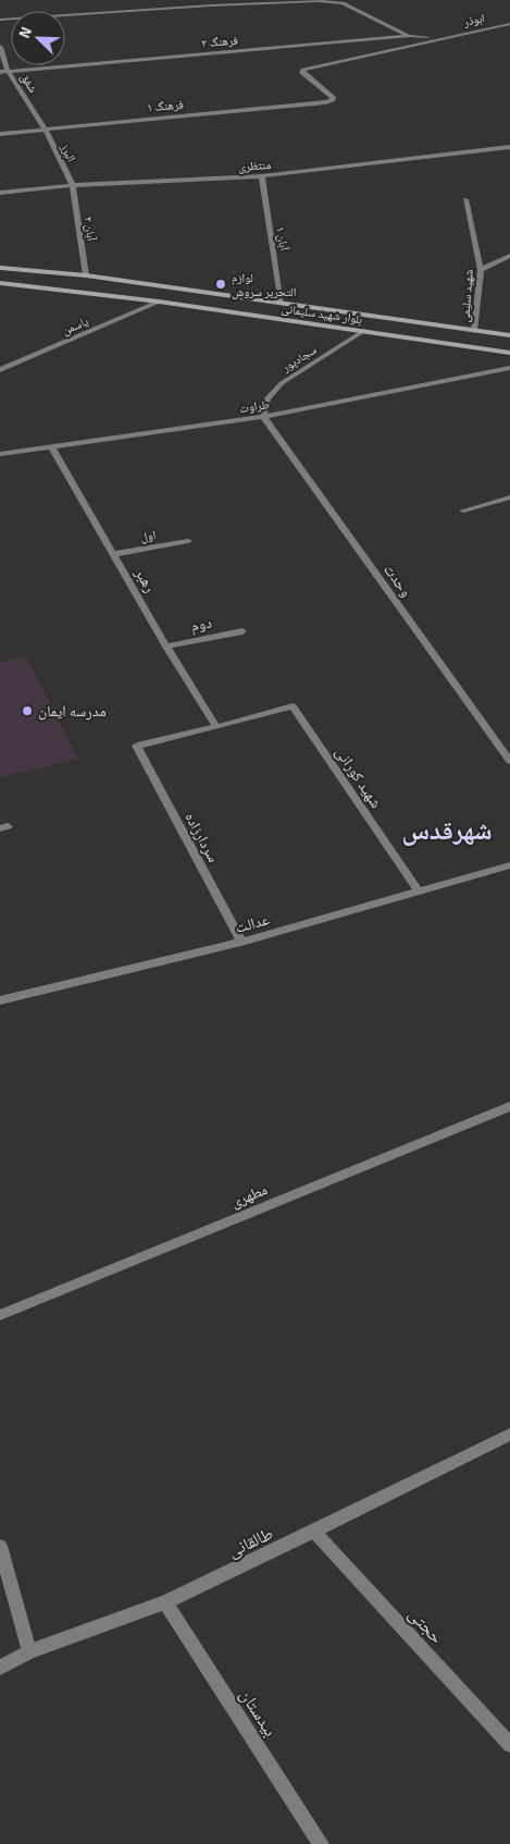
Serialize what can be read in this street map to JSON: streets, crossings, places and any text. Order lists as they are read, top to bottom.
{
  "streets": {
    "main road": ["بلوار شهید سلیمانی"],
    "street": [
      "ابوذر",
      "فرهنگ ۲",
      "شفق",
      "فرهنگ ۱",
      "البرز",
      "منتظری",
      "آبان ۲",
      "آبان ۱",
      "شهید سلیمی",
      "یاسمن",
      "سجادپور",
      "طراوت",
      "اول",
      "رهبر",
      "وحدت",
      "دوم",
      "شهید کورانی",
      "سردارزاده",
      "عدالت",
      "مطهری",
      "طالقانی",
      "حجتی",
      "بیدستان"
    ]
  },
  "crossings": [
    ["ابوذر", "فرهنگ ۲"],
    ["ابوذر", "فرهنگ ۱"],
    ["فرهنگ ۲", "شفق"],
    ["فرهنگ ۲", "فرهنگ ۱"],
    ["شفق", "فرهنگ ۱"],
    ["شفق", "البرز"],
    ["فرهنگ ۱", "البرز"],
    ["البرز", "منتظری"],
    ["البرز", "آبان ۲"],
    ["منتظری", "آبان ۲"],
    ["منتظری", "آبان ۱"],
    ["آبان ۲", "بلوار شهید سلیمانی"],
    ["آبان ۱", "بلوار شهید سلیمانی"],
    ["شهید سلیمی", "بلوار شهید سلیمانی"],
    ["بلوار شهید سلیمانی", "یاسمن"],
    ["بلوار شهید سلیمانی", "سجادپور"],
    ["سجادپور", "طراوت"],
    ["سجادپور", "وحدت"],
    ["طراوت", "رهبر"],
    ["طراوت", "وحدت"],
    ["اول", "رهبر"],
    ["رهبر", "دوم"],
    ["رهبر", "شهید کورانی"],
    ["رهبر", "سردارزاده"],
    ["شهید کورانی", "سردارزاده"],
    ["شهید کورانی", "عدالت"],
    ["سردارزاده", "عدالت"],
    ["طالقانی", "حجتی"],
    ["طالقانی", "بیدستان"]
  ],
  "districts": ["شهرقدس"],
  "places": ["لوازم التحریر سروش", "مدرسه ایمان"],
  "north": "top left"
}
